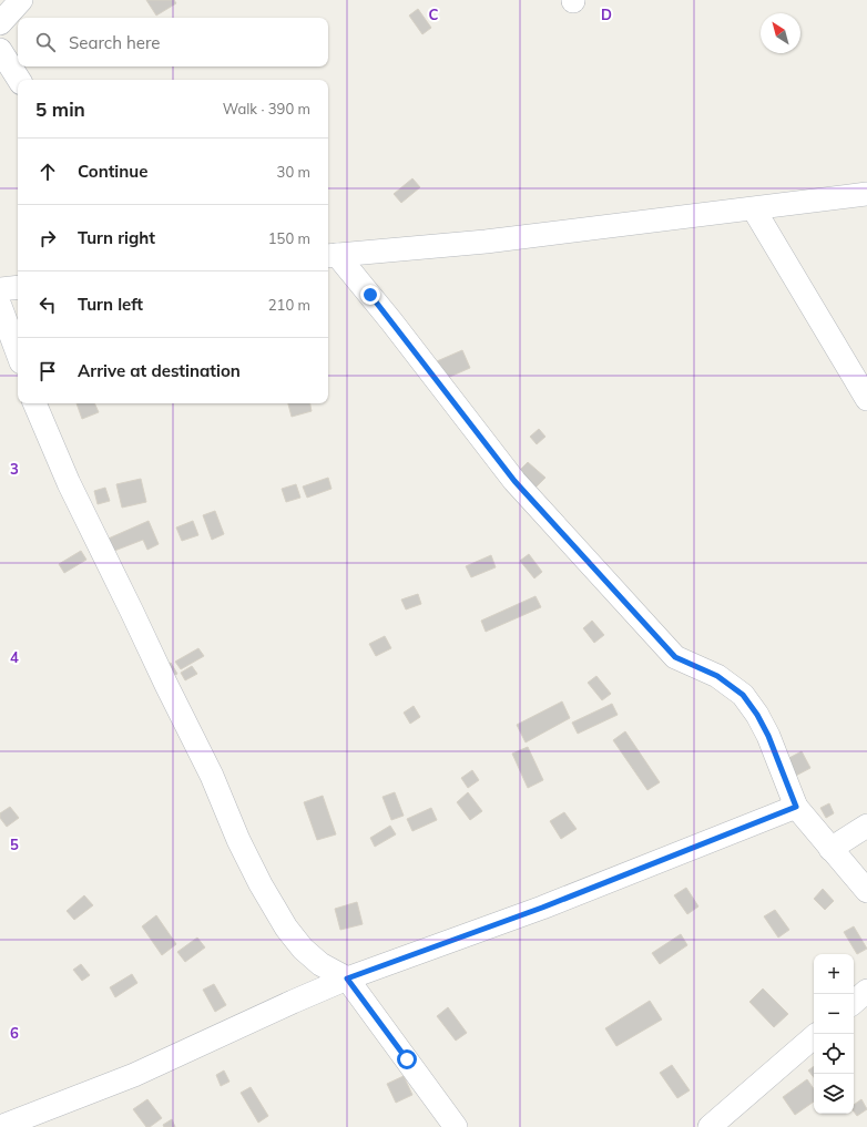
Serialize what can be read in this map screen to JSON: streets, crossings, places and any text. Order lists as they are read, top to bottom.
{
  "north": "top left",
  "page": {
    "search": "Search here",
    "heading": ["5 min", "Walk · 390 m"],
    "list": [
      ["Continue", "30 m"],
      ["Turn right", "150 m"],
      ["Turn left", "210 m"],
      "Arrive at destination"
    ],
    "map_buttons": ["+", "−"]
  },
  "grid": {
    "columns": ["C", "D"],
    "rows": [
      "3",
      "4",
      "5",
      "6"
    ]
  }
}
